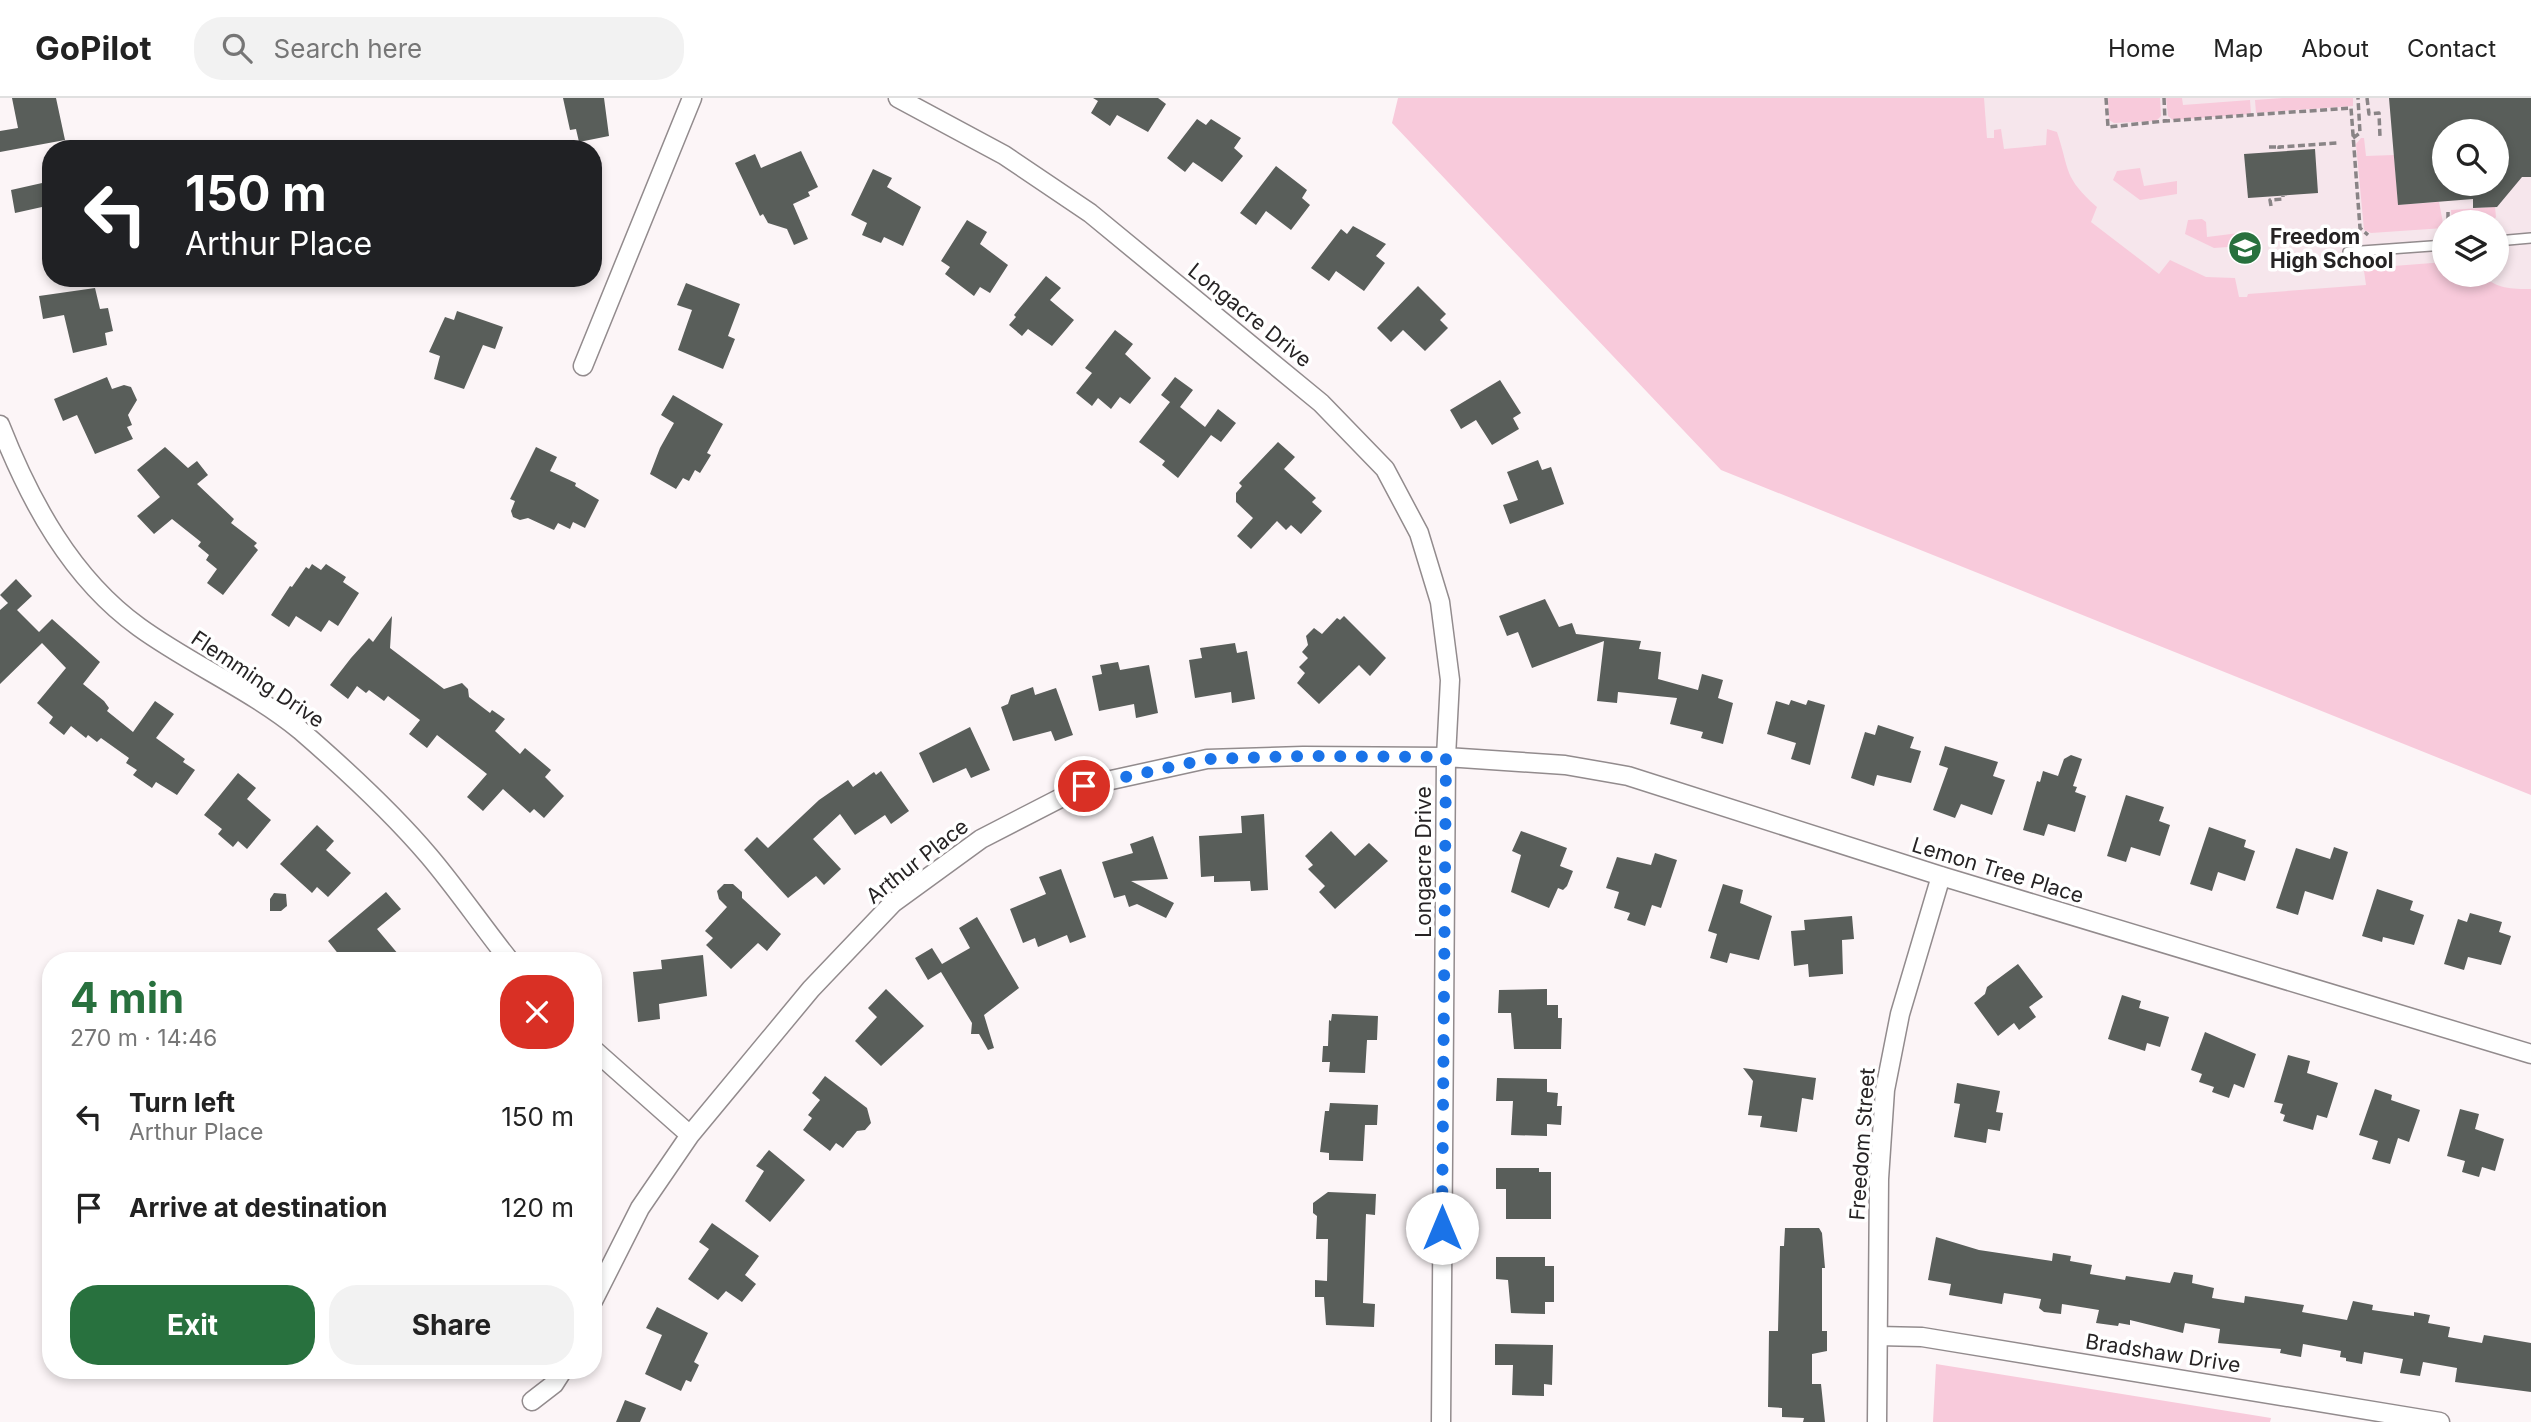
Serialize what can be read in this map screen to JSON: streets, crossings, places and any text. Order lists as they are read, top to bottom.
{
  "streets": {
    "street": [
      "Longacre Drive",
      "Flemming Drive",
      "Arthur Place",
      "Lemon Tree Place",
      "Freedom Street",
      "Bradshaw Drive"
    ]
  },
  "crossings": [
    ["Longacre Drive", "Arthur Place"],
    ["Longacre Drive", "Lemon Tree Place"],
    ["Arthur Place", "Lemon Tree Place"],
    ["Lemon Tree Place", "Freedom Street"],
    ["Freedom Street", "Bradshaw Drive"]
  ],
  "places": {
    "school or university": ["Freedom High School"]
  },
  "page": {
    "header": "GoPilot",
    "search": "Search here",
    "nav": [
      "Home",
      "Map",
      "About",
      "Contact"
    ],
    "turn": ["150 m", "Arthur Place"],
    "heading": ["4 min", "270 m · 14:46"],
    "list": [
      {
        "name": "Turn left",
        "note": "Arthur Place",
        "value": "150 m"
      },
      {
        "name": "Arrive at destination",
        "value": "120 m"
      }
    ],
    "buttons": ["Exit", "Share"]
  }
}
